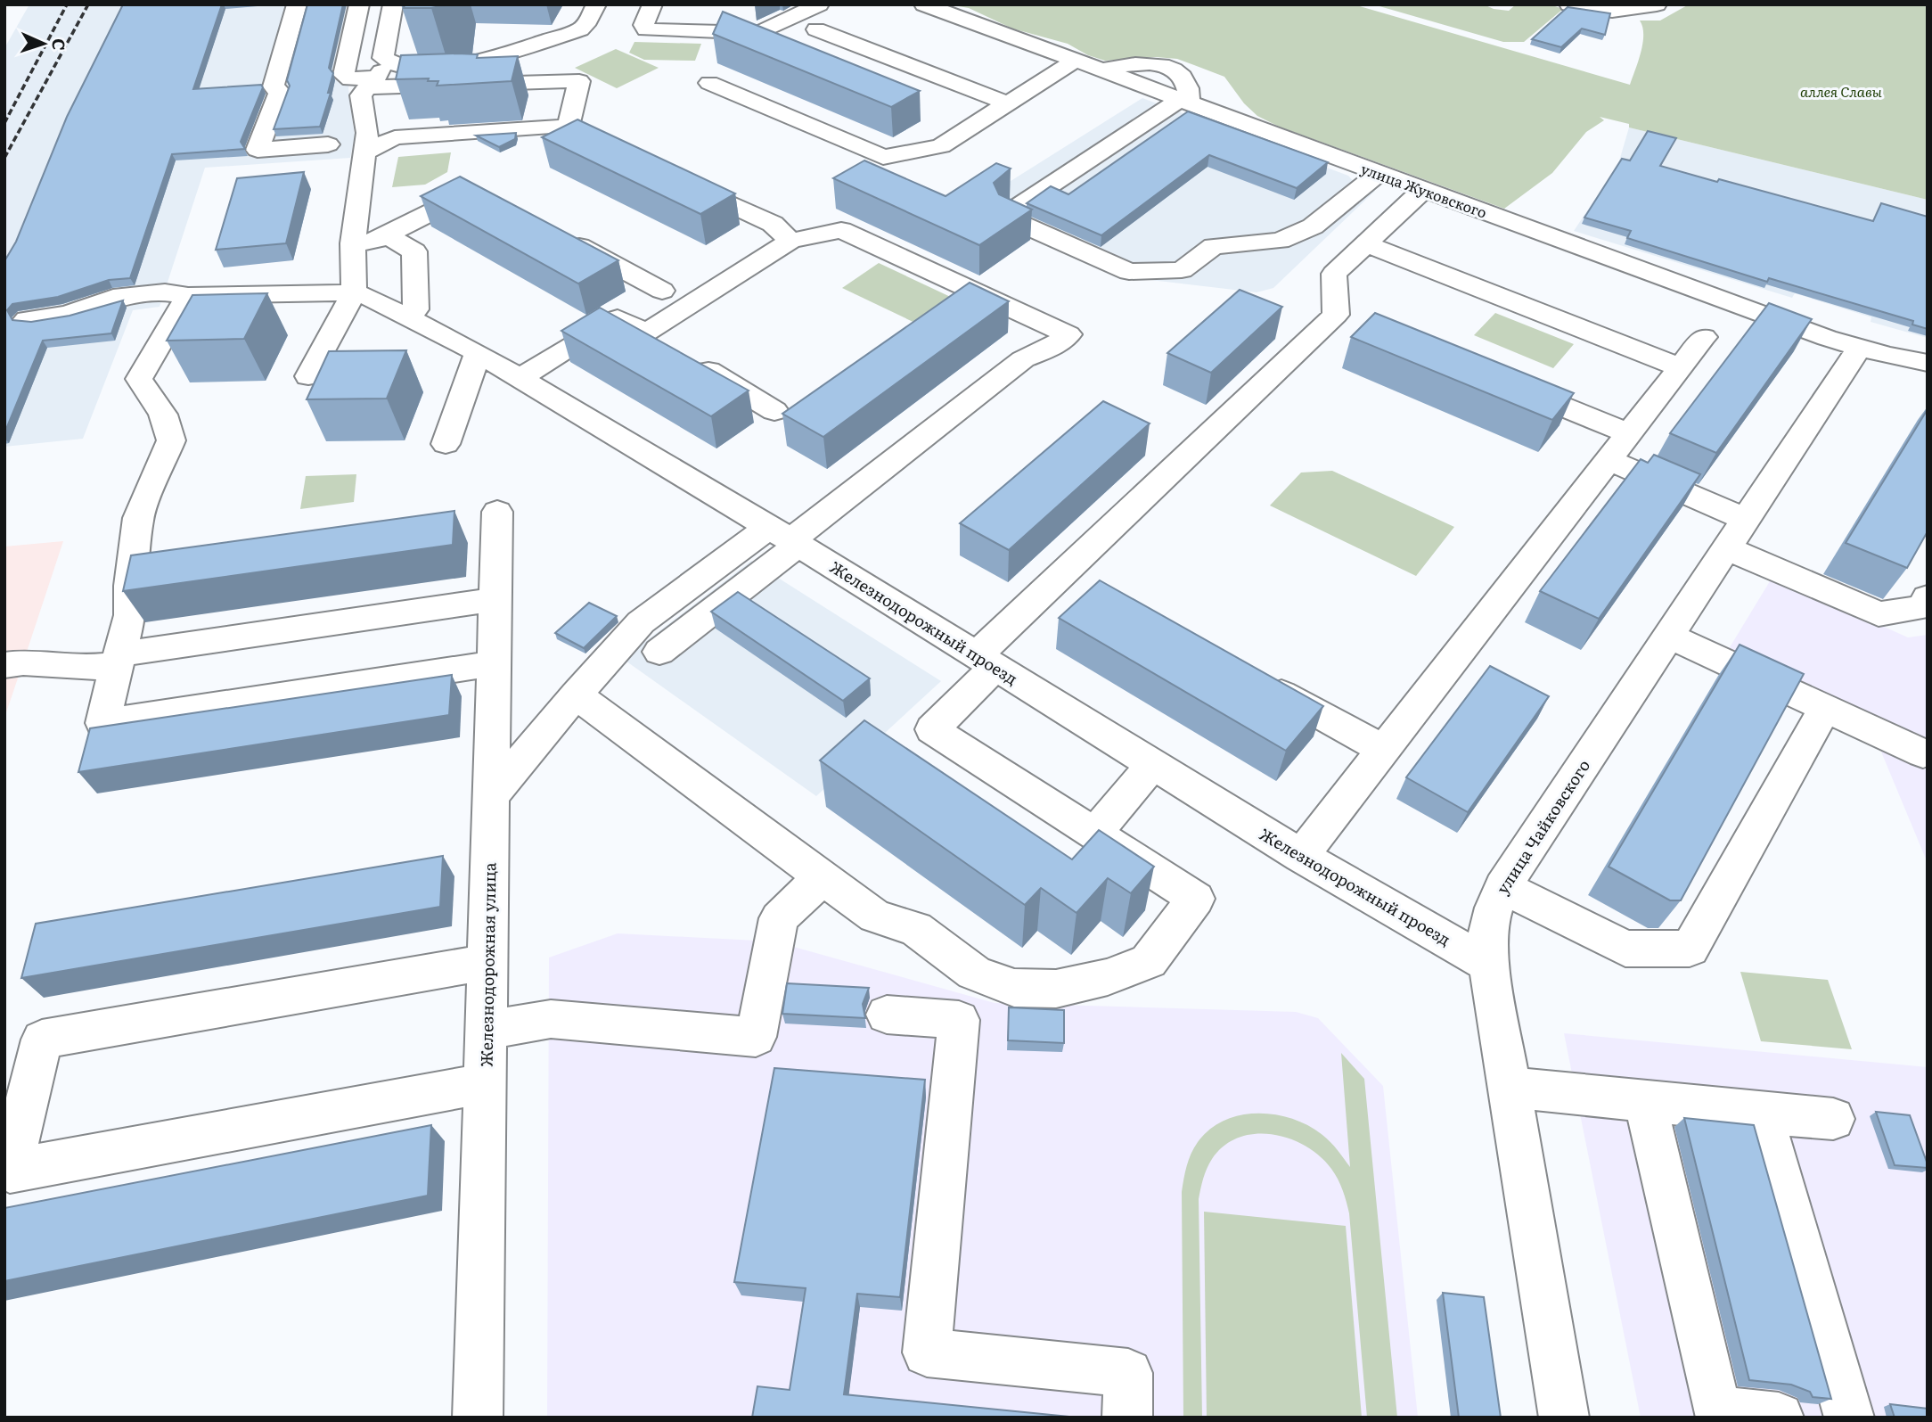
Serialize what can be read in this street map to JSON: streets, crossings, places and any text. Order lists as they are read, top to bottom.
{
  "streets": {
    "street": [
      "улица Жуковского",
      "Железнодорожный проезд",
      "улица Чайковского",
      "Железнодорожная улица"
    ]
  },
  "crossings": [
    ["улица Жуковского", "улица Чайковского"],
    ["Железнодорожный проезд", "улица Чайковского"]
  ],
  "parks": ["аллея Славы"],
  "north": "right"
}
